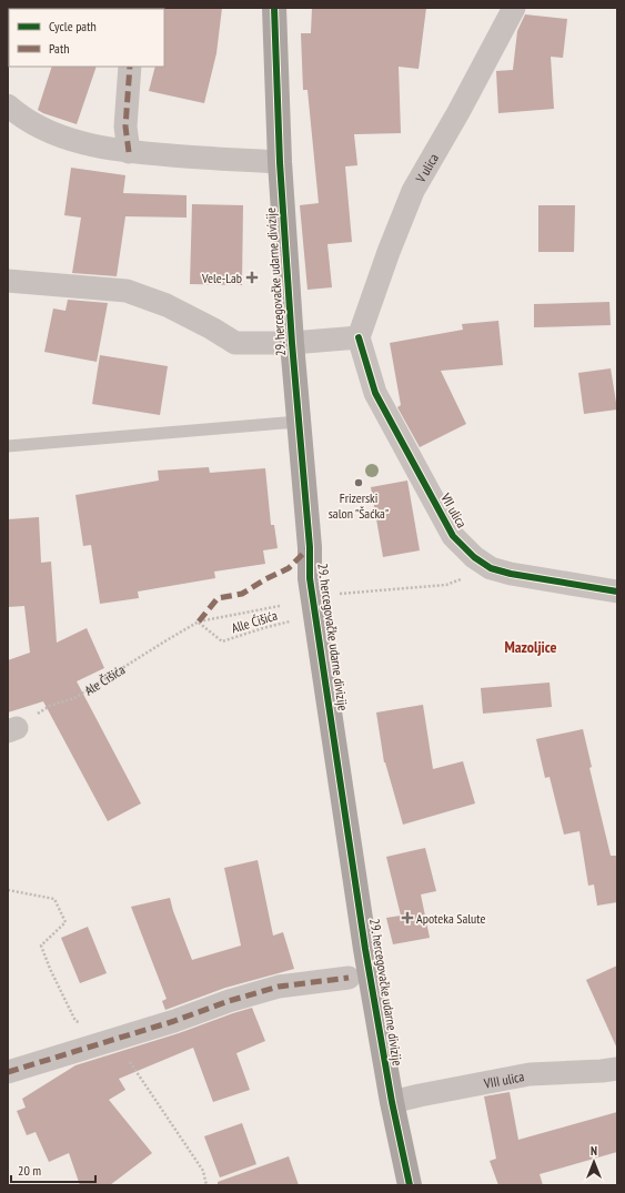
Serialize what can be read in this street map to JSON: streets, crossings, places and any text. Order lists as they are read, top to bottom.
{
  "streets": {
    "main road": ["29. hercegovačke udarne divizije"],
    "street": ["V ulica", "VII ulica", "VIII ulica"],
    "path": ["Alle Ćišića", "Ale Čišića"]
  },
  "crossings": [
    ["V ulica", "VII ulica"],
    ["29. hercegovačke udarne divizije", "VIII ulica"],
    ["Alle Ćišića", "Ale Čišića"]
  ],
  "districts": ["Mazoljice"],
  "places": {
    "health": ["Vele-Lab", "Apoteka Salute"],
    "other": ["Frizerski salon \"Šaćka\""]
  },
  "legend": ["Cycle path", "Path"],
  "scale_bar": "20 m",
  "north": "top"
}
